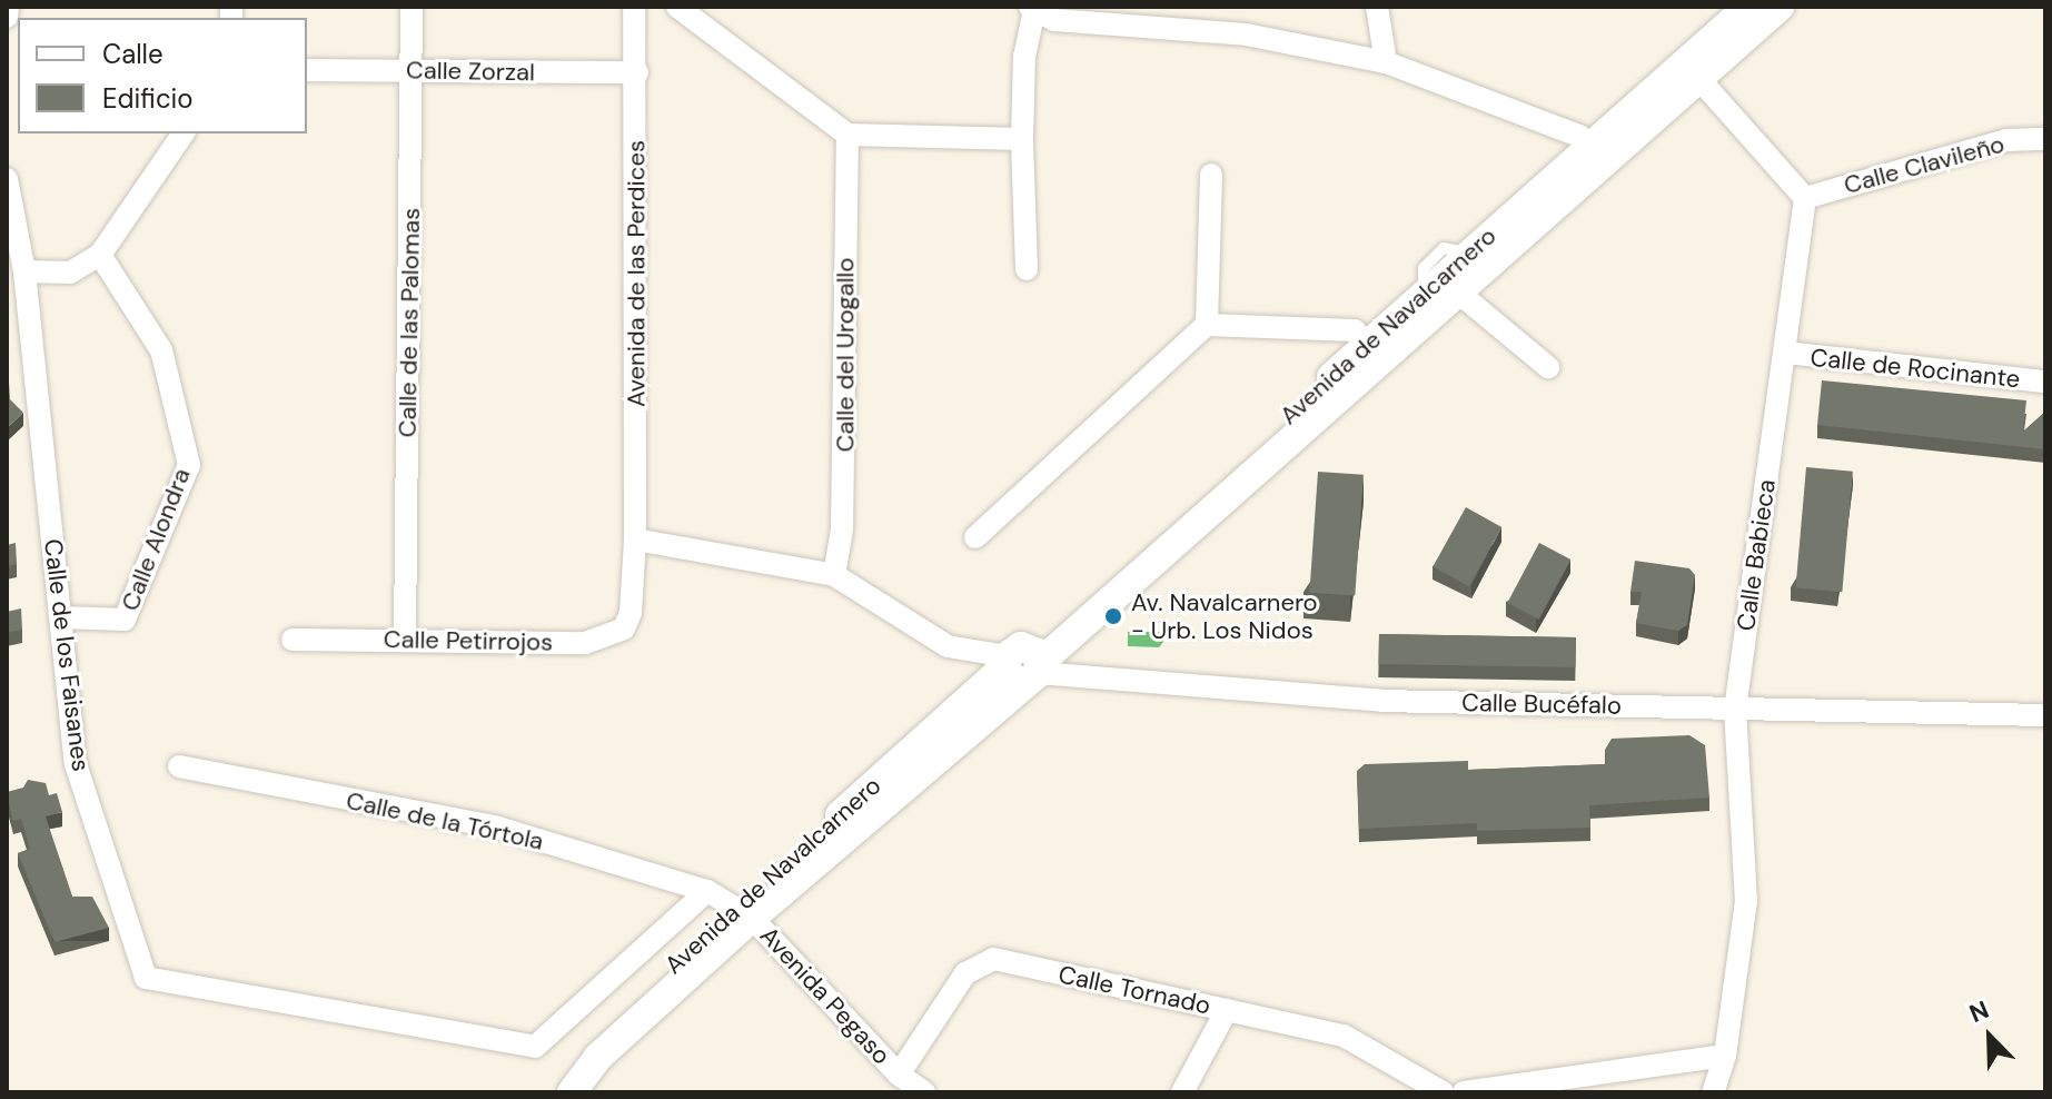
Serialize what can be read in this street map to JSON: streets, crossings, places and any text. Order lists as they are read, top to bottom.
{
  "streets": {
    "street": [
      "Calle Zorzal",
      "Calle Clavileño",
      "Avenida de las Perdices",
      "Calle de las Palomas",
      "Avenida de Navalcarnero",
      "Calle del Urogallo",
      "Calle de Rocinante",
      "Calle Alondra",
      "Calle Babieca",
      "Calle Petirrojos",
      "Calle de los Faisanes",
      "Calle Bucéfalo",
      "Calle de la Tórtola",
      "Calle Tornado",
      "Avenida Pegaso"
    ]
  },
  "crossings": [
    ["Calle Zorzal", "Avenida de las Perdices"],
    ["Calle Zorzal", "Calle de las Palomas"],
    ["Calle Clavileño", "Calle Babieca"],
    ["Avenida de las Perdices", "Calle Petirrojos"],
    ["Calle de las Palomas", "Calle Petirrojos"],
    ["Avenida de Navalcarnero", "Calle Bucéfalo"],
    ["Avenida de Navalcarnero", "Calle de la Tórtola"],
    ["Avenida de Navalcarnero", "Avenida Pegaso"],
    ["Calle de Rocinante", "Calle Babieca"],
    ["Calle Alondra", "Calle de los Faisanes"],
    ["Calle Babieca", "Calle Bucéfalo"],
    ["Calle de los Faisanes", "Calle de la Tórtola"],
    ["Calle de la Tórtola", "Avenida Pegaso"],
    ["Calle Tornado", "Avenida Pegaso"]
  ],
  "places": ["Av. Navalcarnero - Urb. Los Nidos"],
  "legend": ["Calle", "Edificio"],
  "north": "top left"
}
